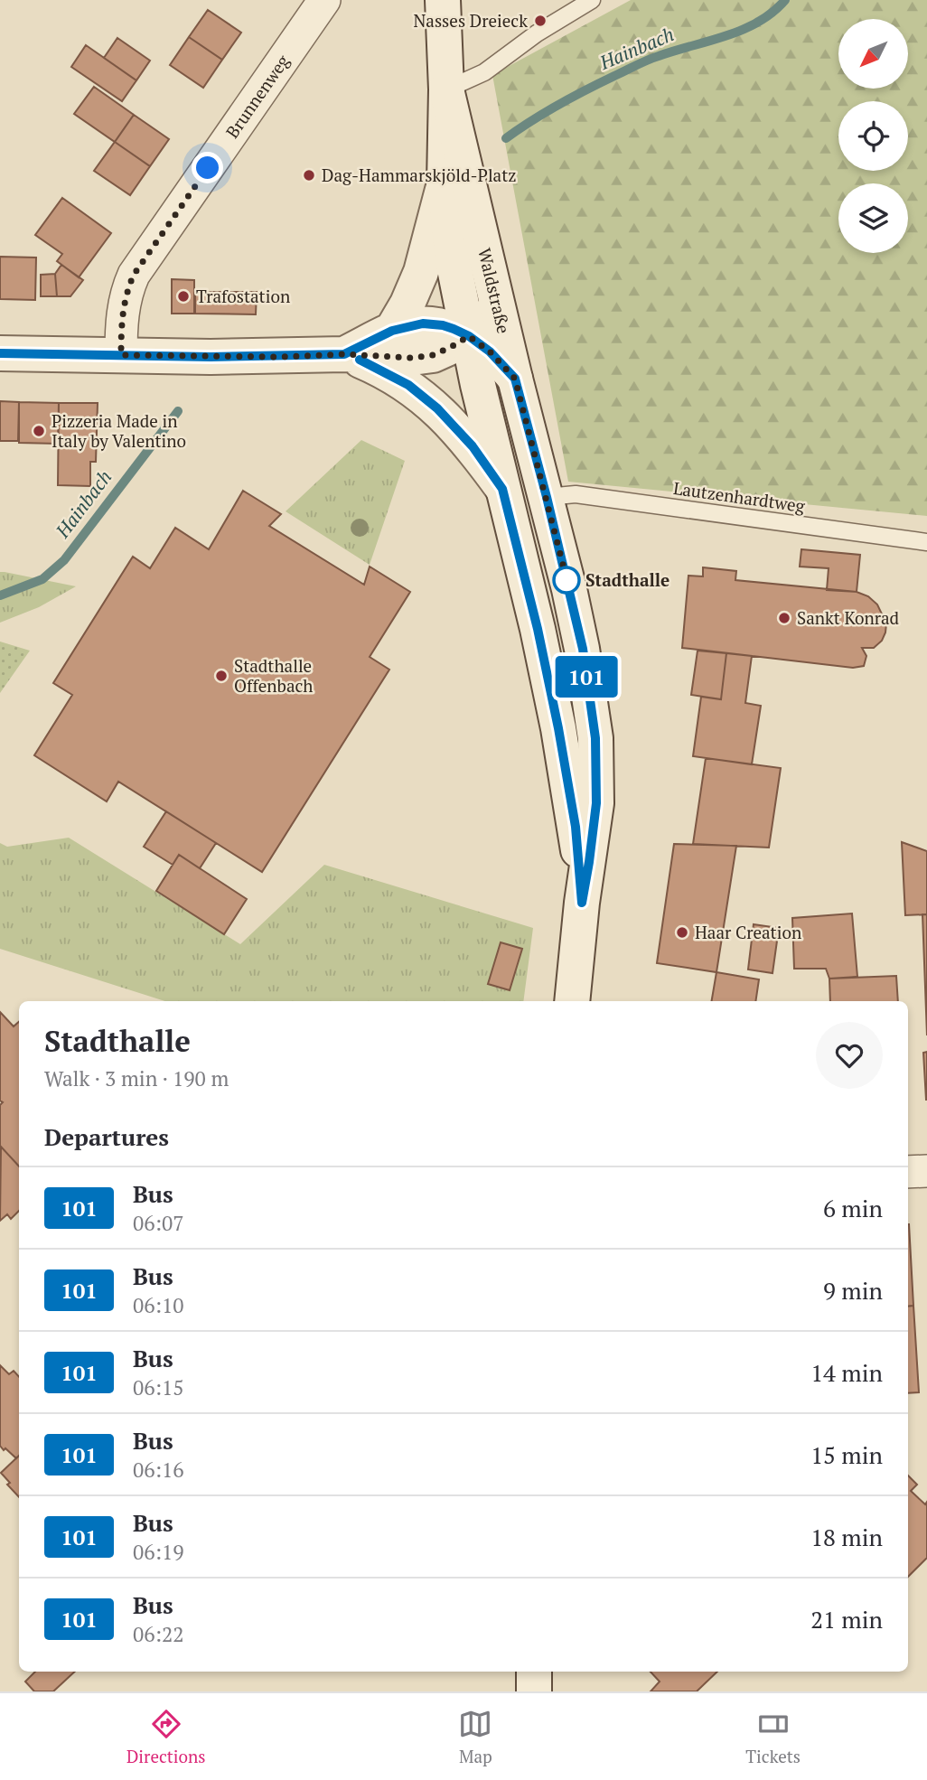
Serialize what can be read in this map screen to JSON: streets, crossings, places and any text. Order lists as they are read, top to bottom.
{
  "streets": {
    "main road": ["Waldstraße"],
    "street": ["Brunnenweg"],
    "lane": ["Lautzenhardtweg"]
  },
  "crossings": [
    ["Waldstraße", "Lautzenhardtweg"]
  ],
  "water": ["Hainbach"],
  "places": [
    "Nasses Dreieck",
    "Dag-Hammarskjöld-Platz",
    "Trafostation",
    "Pizzeria Made in Italy by Valentino",
    "Stadthalle",
    "Sankt Konrad",
    "Stadthalle Offenbach",
    "Haar Creation"
  ],
  "lines": ["bus line 101"],
  "north": "bottom left",
  "page": {
    "on_map": "101",
    "heading": [
      ["Stadthalle", "Walk · 3 min · 190 m"],
      "Departures"
    ],
    "list": [
      {
        "mark": "101",
        "name": "Bus",
        "note": "06:07",
        "value": "6 min"
      },
      {
        "mark": "101",
        "name": "Bus",
        "note": "06:10",
        "value": "9 min"
      },
      {
        "mark": "101",
        "name": "Bus",
        "note": "06:15",
        "value": "14 min"
      },
      {
        "mark": "101",
        "name": "Bus",
        "note": "06:16",
        "value": "15 min"
      },
      {
        "mark": "101",
        "name": "Bus",
        "note": "06:19",
        "value": "18 min"
      },
      {
        "mark": "101",
        "name": "Bus",
        "note": "06:22",
        "value": "21 min"
      }
    ],
    "tabs": ["Directions", "Map", "Tickets"]
  }
}
